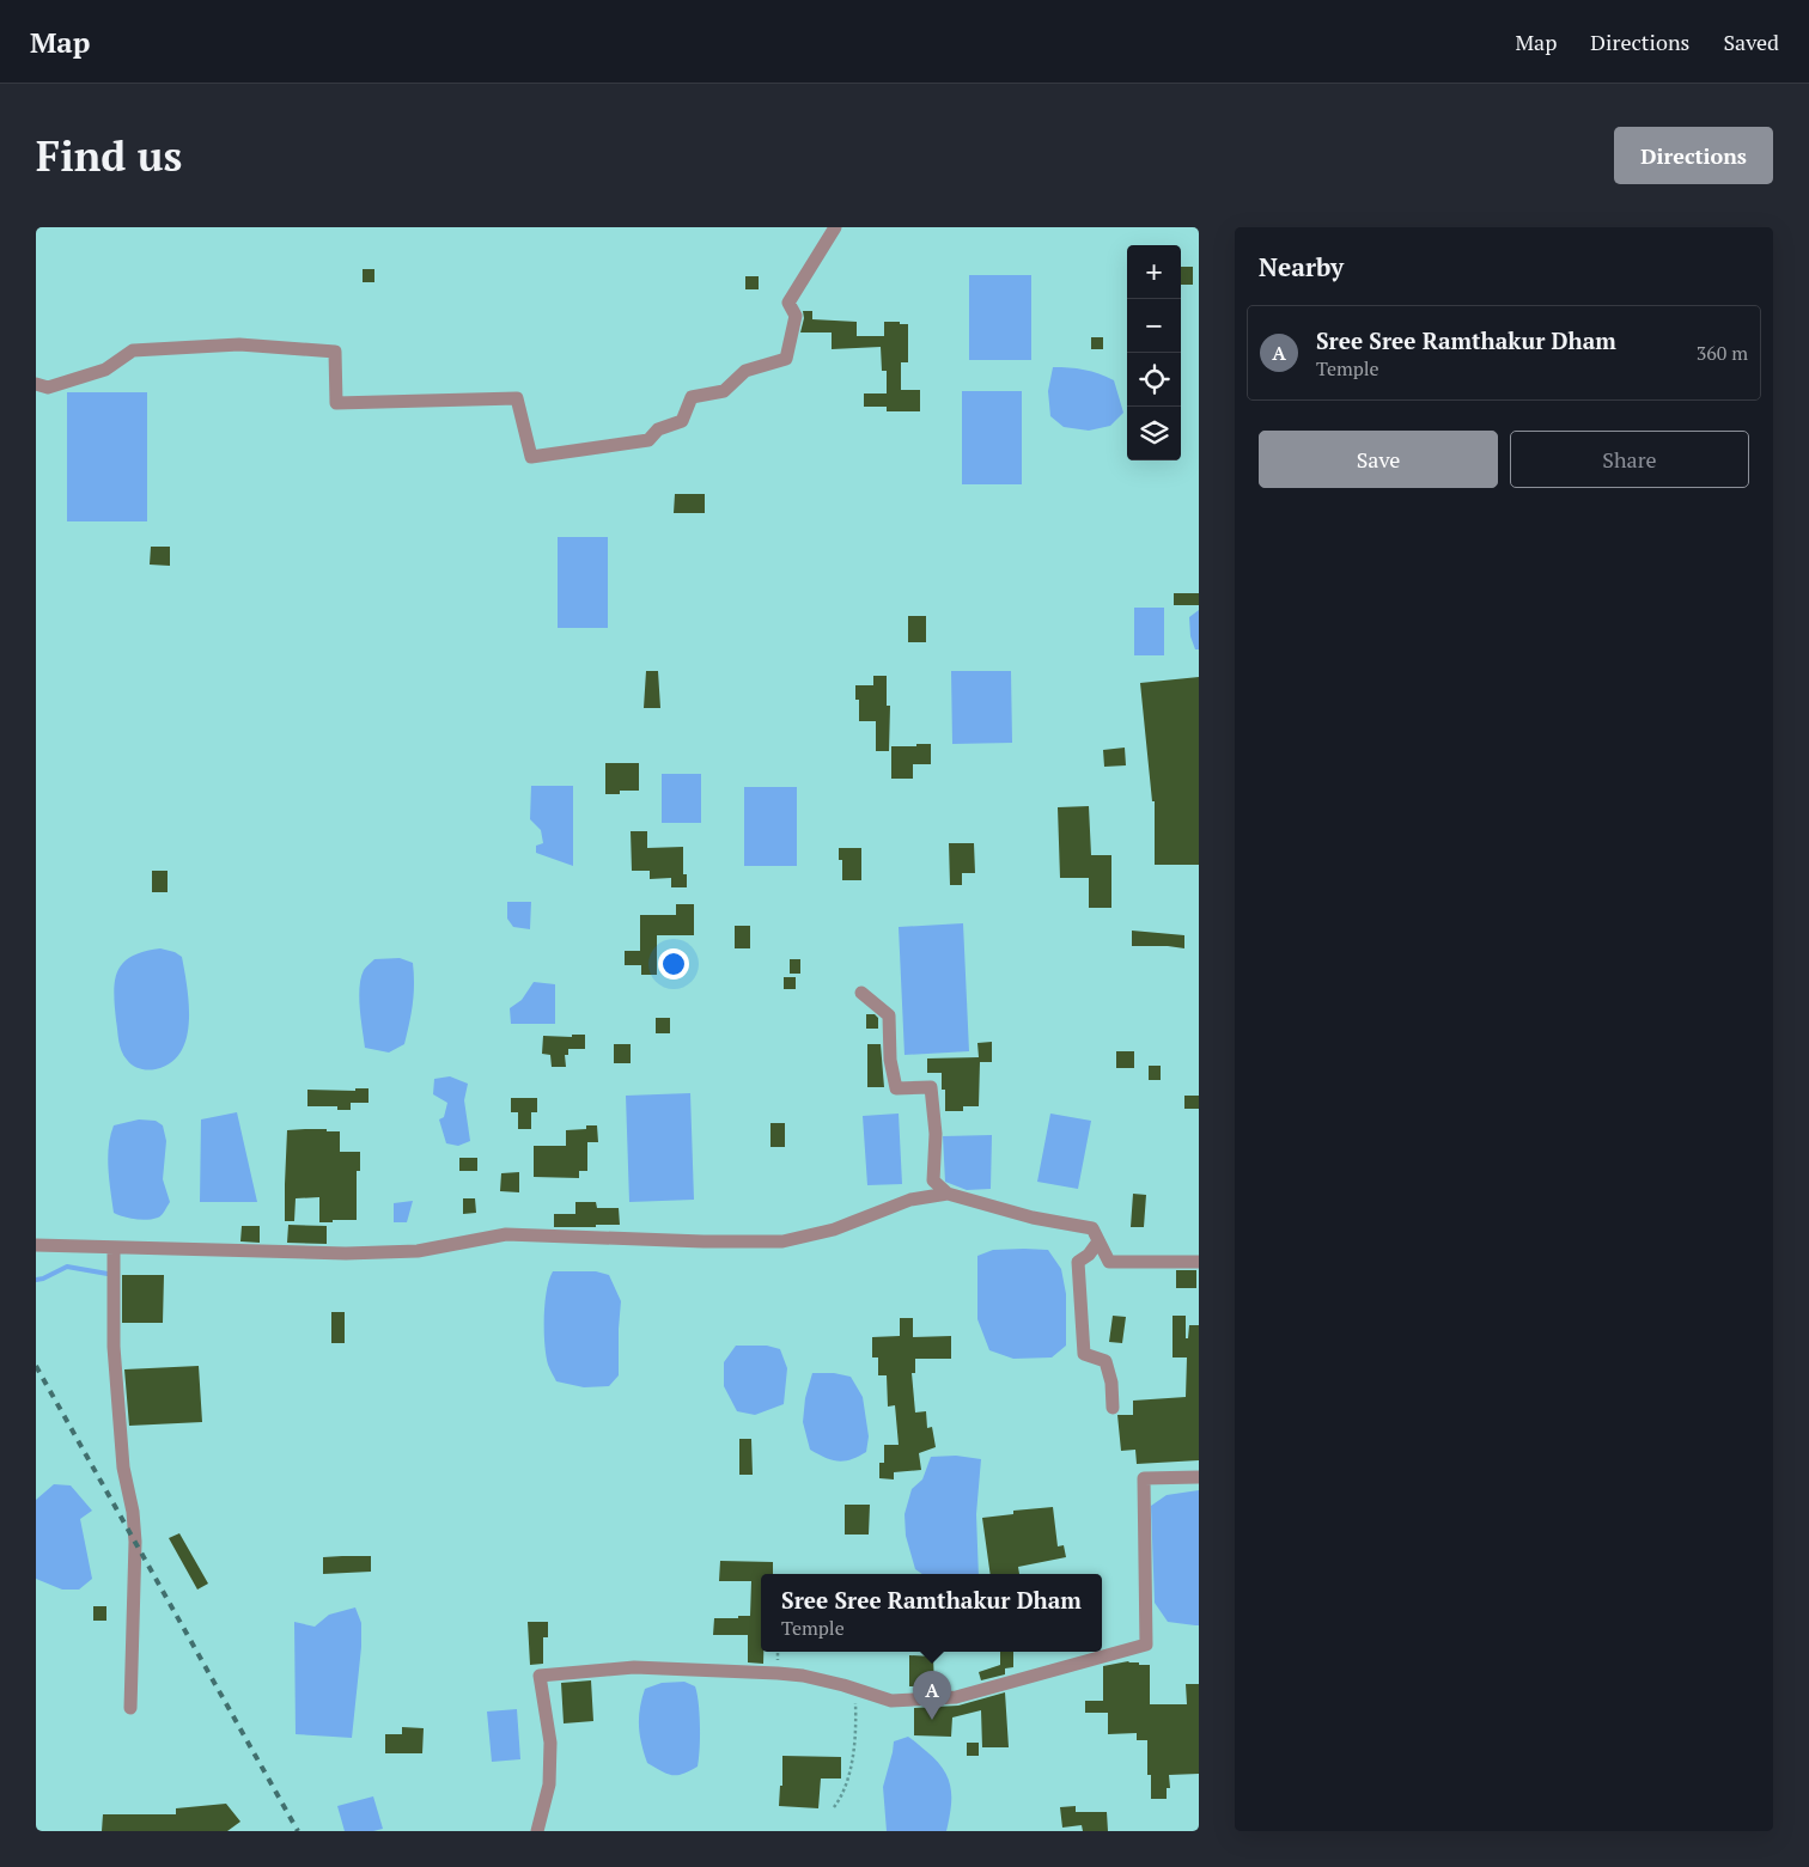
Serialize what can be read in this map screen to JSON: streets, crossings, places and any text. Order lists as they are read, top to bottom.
{
  "page": {
    "header": "Map",
    "nav": ["Map", "Directions", "Saved"],
    "buttons": [
      "Directions",
      ["Save", "Share"]
    ],
    "title": "Find us",
    "heading": "Nearby",
    "map_buttons": ["+", "−"],
    "list": [
      {
        "mark": "A",
        "name": "Sree Sree Ramthakur Dham",
        "note": "Temple",
        "value": "360 m"
      }
    ],
    "popup": ["Sree Sree Ramthakur Dham", "Temple"],
    "pins": "A"
  }
}
